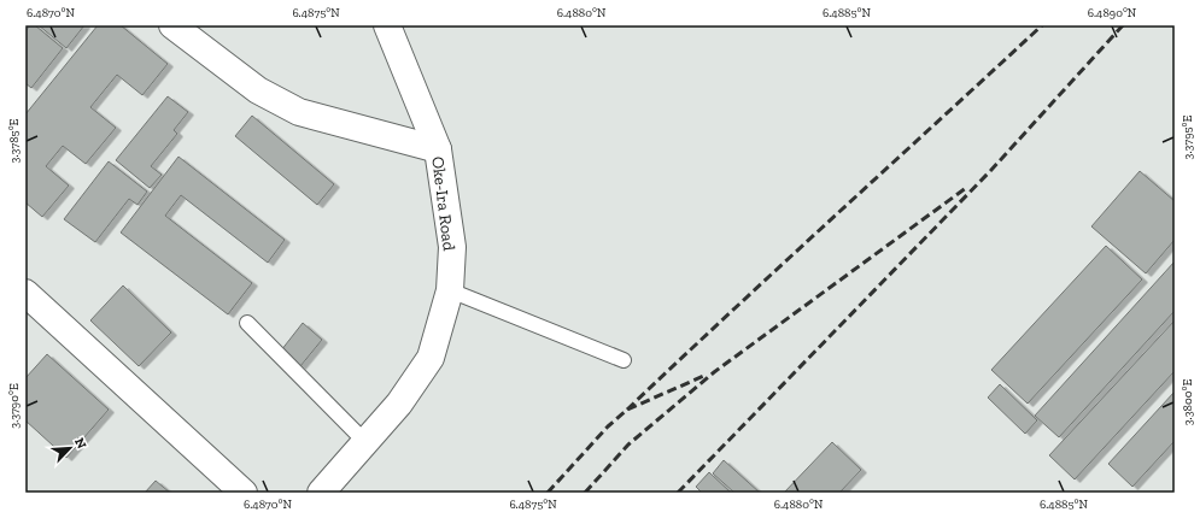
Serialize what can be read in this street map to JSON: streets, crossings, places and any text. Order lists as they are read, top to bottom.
{
  "streets": {
    "street": ["Oke-Ira Road"]
  },
  "north": "top right",
  "coordinates": [
    "6.4870°N",
    "6.4875°N",
    "6.4880°N",
    "6.4885°N",
    "6.4890°N",
    "3.3795°E",
    "3.3785°E",
    "3.3800°E",
    "3.3790°E"
  ]
}
